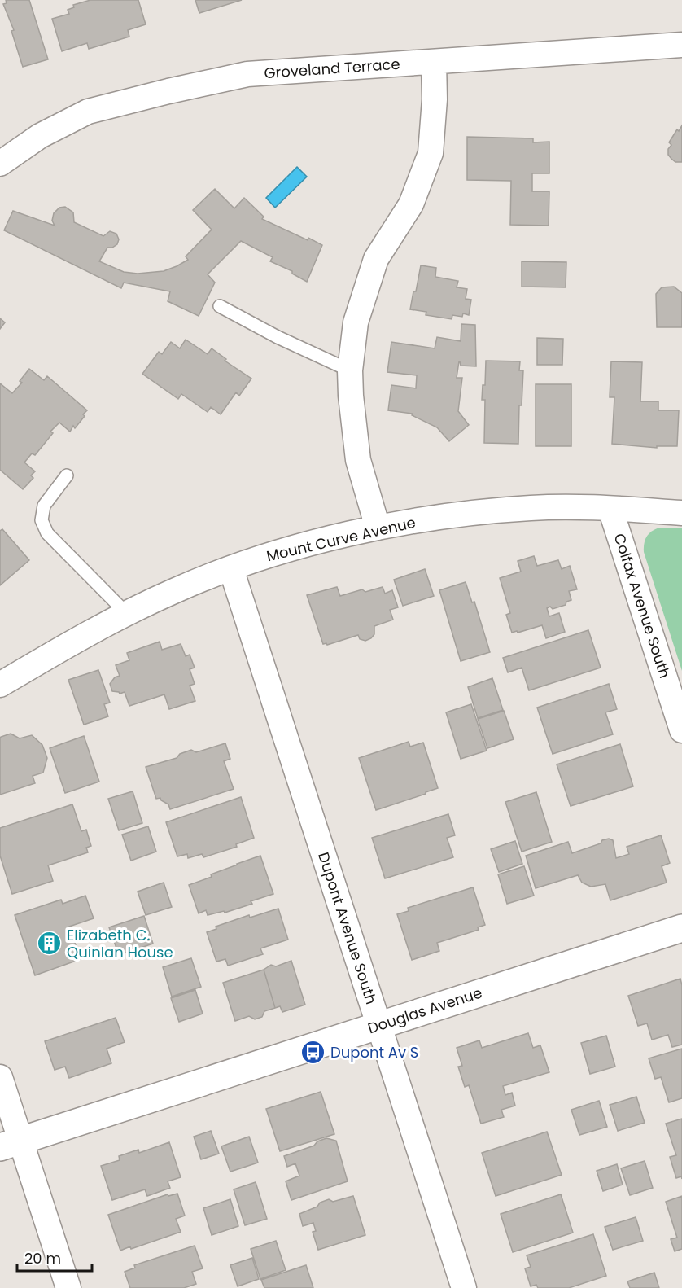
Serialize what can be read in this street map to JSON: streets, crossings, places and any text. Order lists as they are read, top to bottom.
{
  "streets": {
    "street": [
      "Groveland Terrace",
      "Mount Curve Avenue",
      "Colfax Avenue South",
      "Dupont Avenue South",
      "Douglas Avenue"
    ]
  },
  "crossings": [
    ["Mount Curve Avenue", "Colfax Avenue South"],
    ["Mount Curve Avenue", "Dupont Avenue South"],
    ["Dupont Avenue South", "Douglas Avenue"]
  ],
  "places": {
    "building": ["Elizabeth C. Quinlan House"],
    "bus stop": ["Dupont Av S"]
  },
  "scale_bar": "20 m"
}
